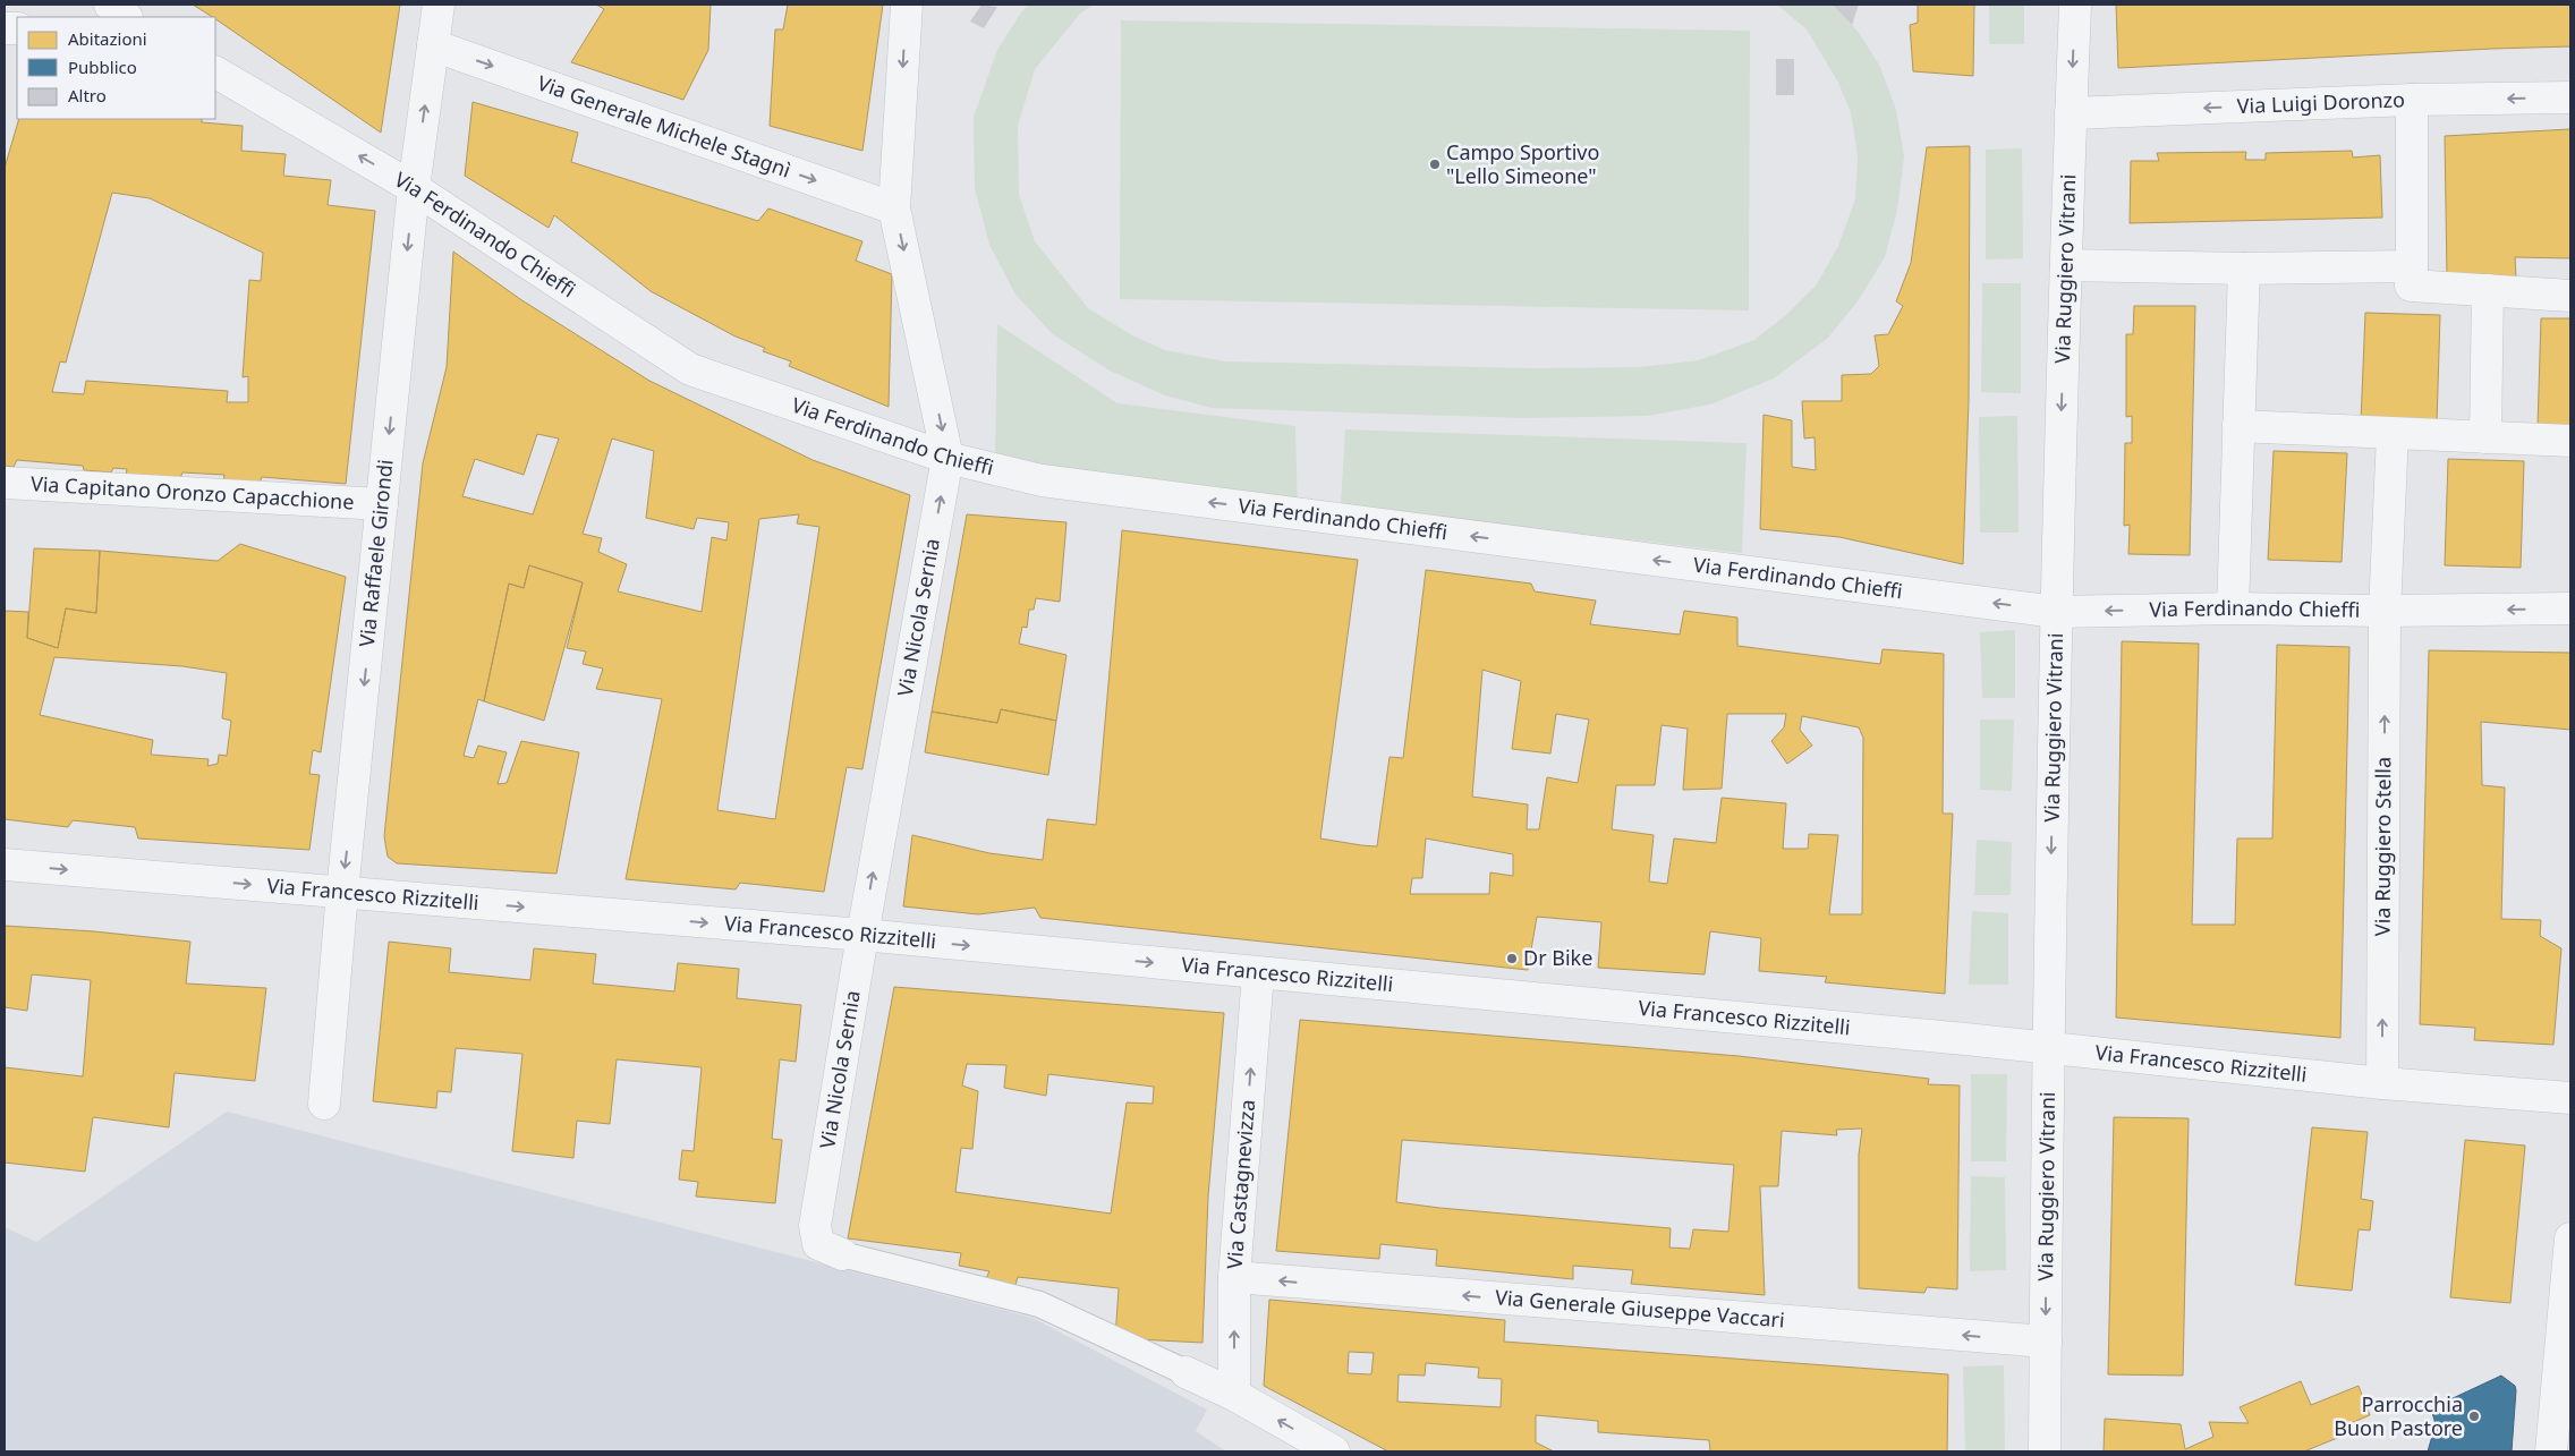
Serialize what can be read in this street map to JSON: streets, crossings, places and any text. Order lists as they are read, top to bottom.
{
  "streets": {
    "street": [
      "Via Luigi Doronzo",
      "Via Generale Michele Stagnì",
      "Via Ferdinando Chieffi",
      "Via Ruggiero Vitrani",
      "Via Capitano Oronzo Capacchione",
      "Via Raffaele Girondi",
      "Via Nicola Sernia",
      "Via Ruggiero Stella",
      "Via Francesco Rizzitelli",
      "Via Castagnevizza",
      "Via Generale Giuseppe Vaccari"
    ]
  },
  "crossings": [
    ["Via Luigi Doronzo", "Via Ruggiero Vitrani"],
    ["Via Generale Michele Stagnì", "Via Raffaele Girondi"],
    ["Via Ferdinando Chieffi", "Via Ruggiero Vitrani"],
    ["Via Ferdinando Chieffi", "Via Raffaele Girondi"],
    ["Via Ferdinando Chieffi", "Via Nicola Sernia"],
    ["Via Ferdinando Chieffi", "Via Ruggiero Stella"],
    ["Via Ruggiero Vitrani", "Via Francesco Rizzitelli"],
    ["Via Ruggiero Vitrani", "Via Generale Giuseppe Vaccari"],
    ["Via Capitano Oronzo Capacchione", "Via Raffaele Girondi"],
    ["Via Raffaele Girondi", "Via Francesco Rizzitelli"],
    ["Via Nicola Sernia", "Via Francesco Rizzitelli"],
    ["Via Nicola Sernia", "Via Castagnevizza"],
    ["Via Ruggiero Stella", "Via Francesco Rizzitelli"],
    ["Via Francesco Rizzitelli", "Via Castagnevizza"],
    ["Via Castagnevizza", "Via Generale Giuseppe Vaccari"]
  ],
  "one_way": [
    "Via Generale Michele Stagnì",
    "Via Ferdinando Chieffi",
    "Via Ruggiero Vitrani",
    "Via Nicola Sernia",
    "Via Ruggiero Stella",
    "Via Francesco Rizzitelli",
    "Via Castagnevizza",
    "Via Generale Giuseppe Vaccari"
  ],
  "places": ["Campo Sportivo \"Lello Simeone\"", "Dr Bike", "Parrocchia Buon Pastore"],
  "legend": ["Abitazioni", "Pubblico", "Altro"]
}
